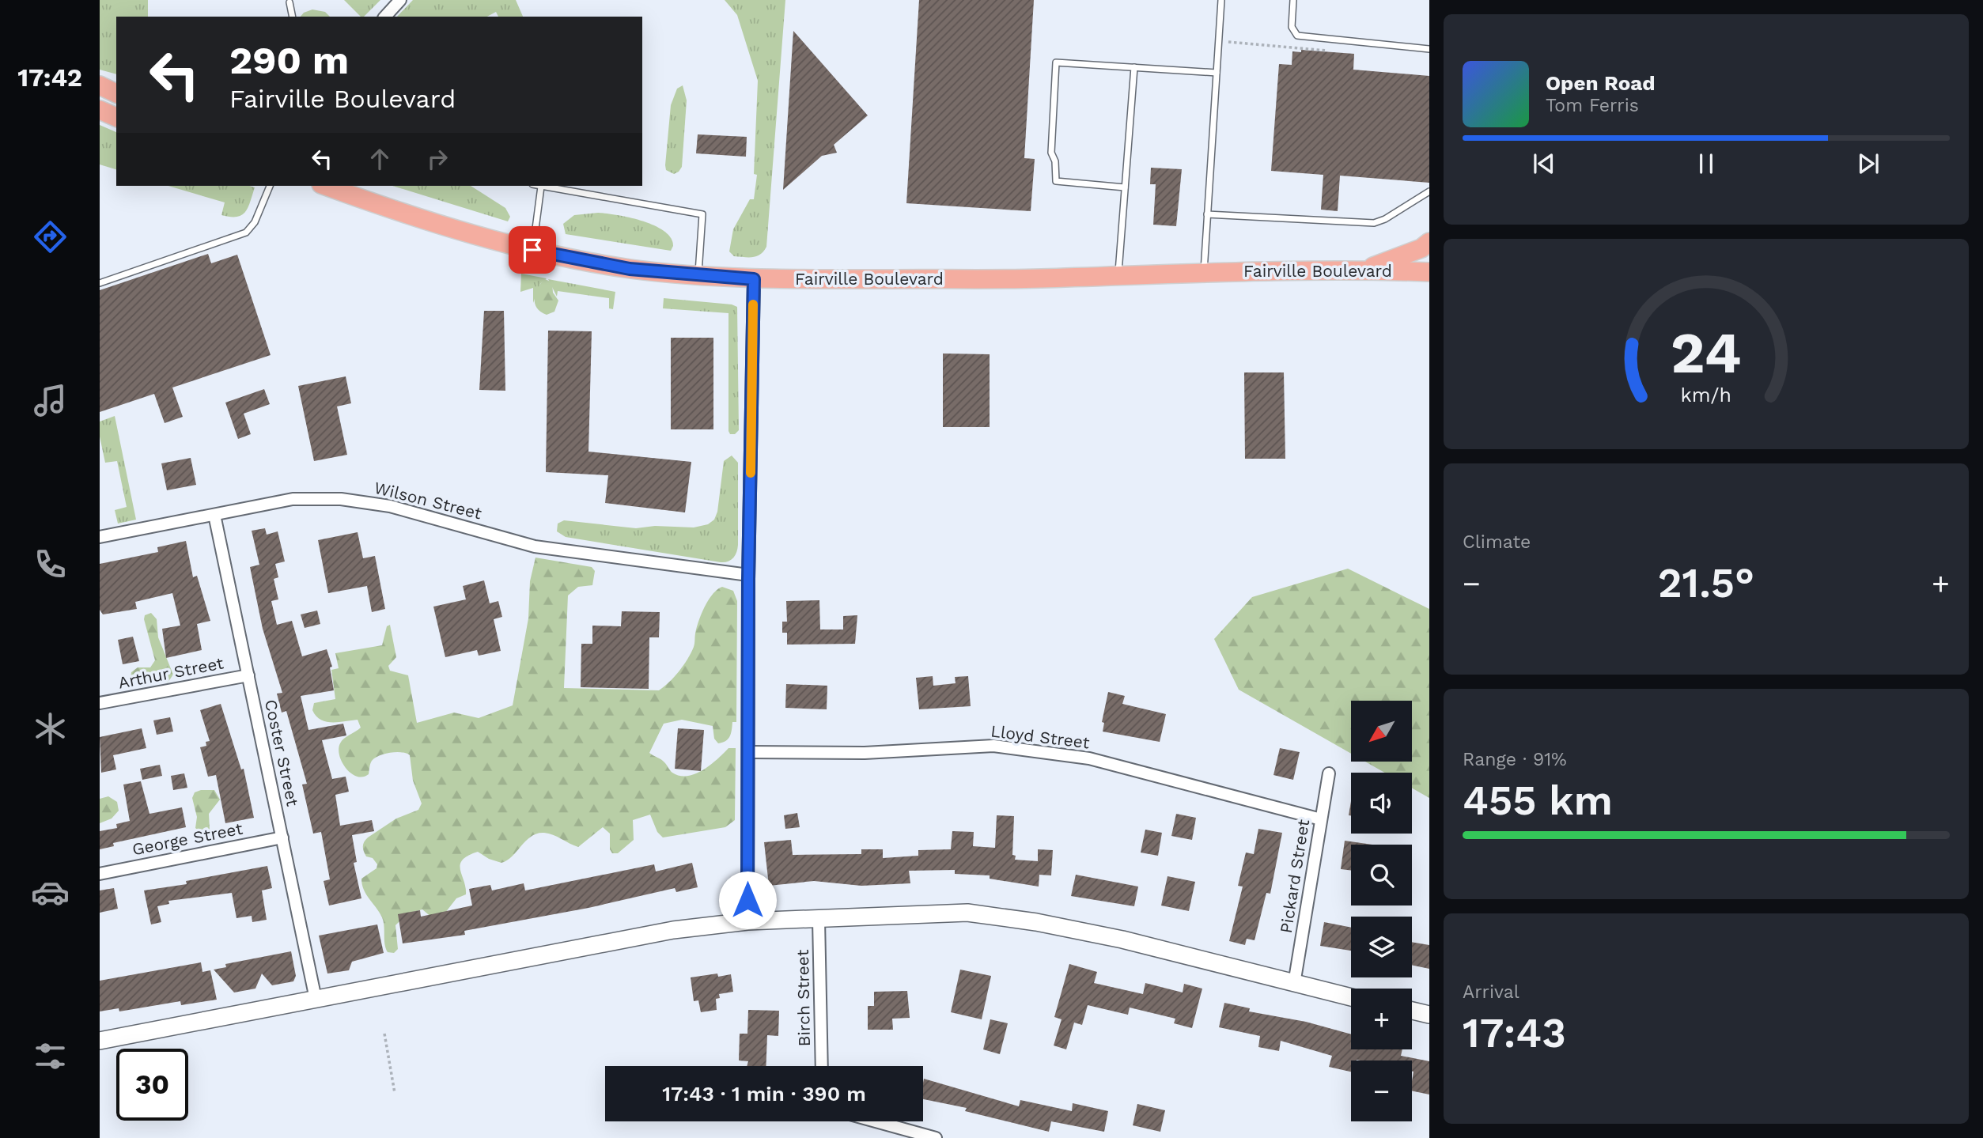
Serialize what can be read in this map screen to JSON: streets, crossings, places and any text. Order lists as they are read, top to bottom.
{
  "streets": {
    "main road": ["Fairville Boulevard"],
    "street": [
      "Wilson Street",
      "Arthur Street",
      "Lloyd Street",
      "Coster Street",
      "George Street",
      "Pickard Street",
      "Birch Street"
    ]
  },
  "crossings": [
    ["Wilson Street", "Coster Street"],
    ["Arthur Street", "Coster Street"],
    ["Lloyd Street", "Pickard Street"],
    ["Coster Street", "George Street"]
  ],
  "north": "bottom left",
  "page": {
    "tabs": "17:42",
    "turn": ["290 m", "Fairville Boulevard"],
    "song": ["Open Road", "Tom Ferris"],
    "tile": [
      "Climate",
      ["Range · 91%", "455 km"],
      ["Arrival", "17:43"]
    ],
    "heat": ["−", "21.5°", "+"],
    "map_buttons": ["+", "−"],
    "limit": "30",
    "trip": "17:43 · 1 min · 390 m",
    "gauge": ["24", "km/h"]
  }
}
